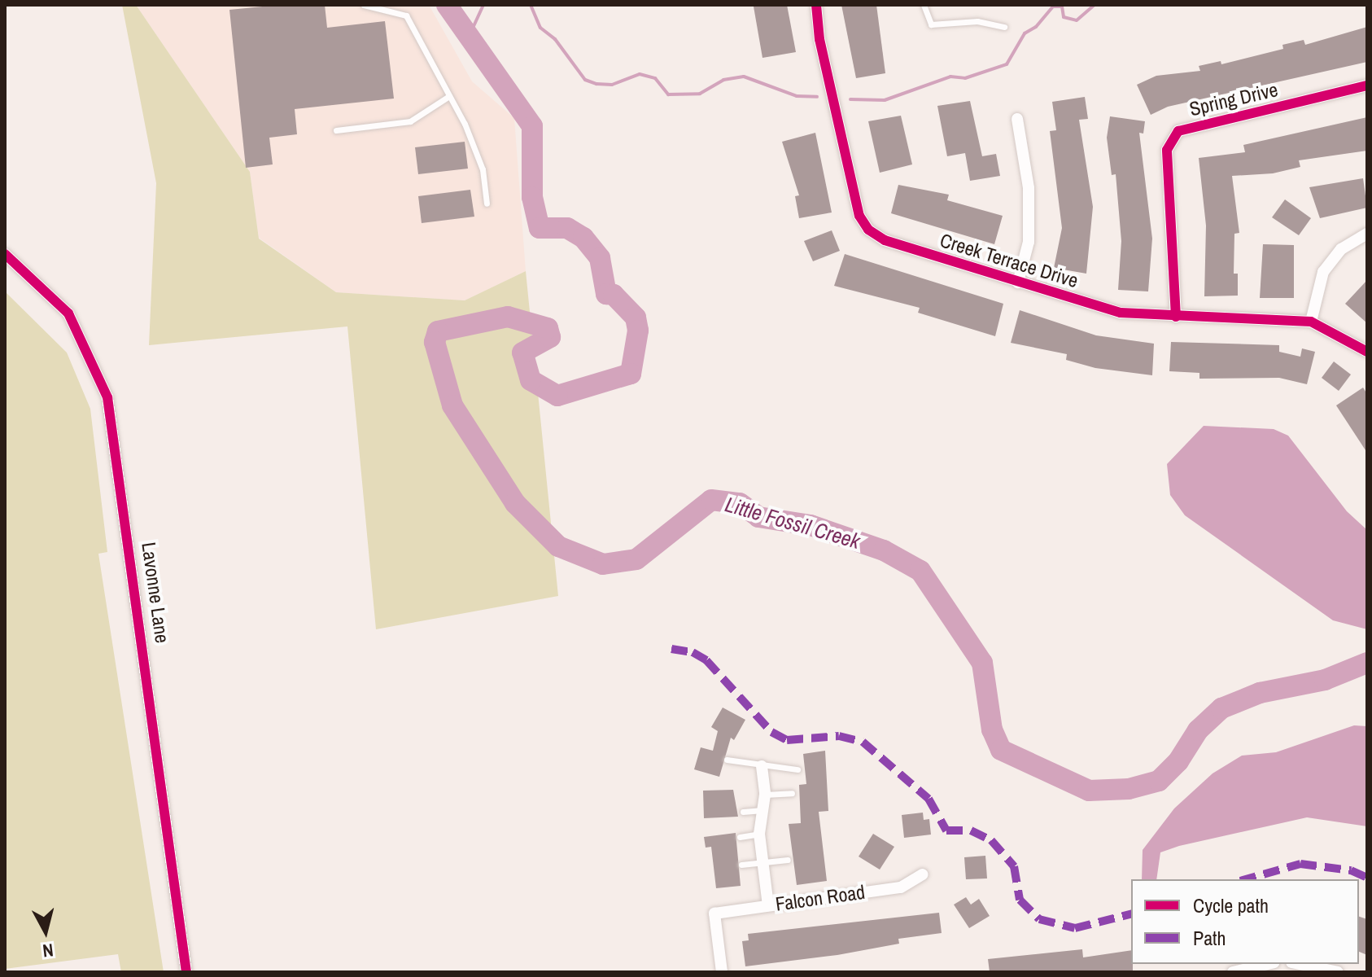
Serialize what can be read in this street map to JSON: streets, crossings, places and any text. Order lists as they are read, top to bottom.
{
  "streets": {
    "street": [
      "Spring Drive",
      "Creek Terrace Drive",
      "Lavonne Lane",
      "Falcon Road"
    ]
  },
  "crossings": [
    ["Spring Drive", "Creek Terrace Drive"]
  ],
  "water": ["Little Fossil Creek"],
  "legend": ["Cycle path", "Path"],
  "north": "bottom"
}
